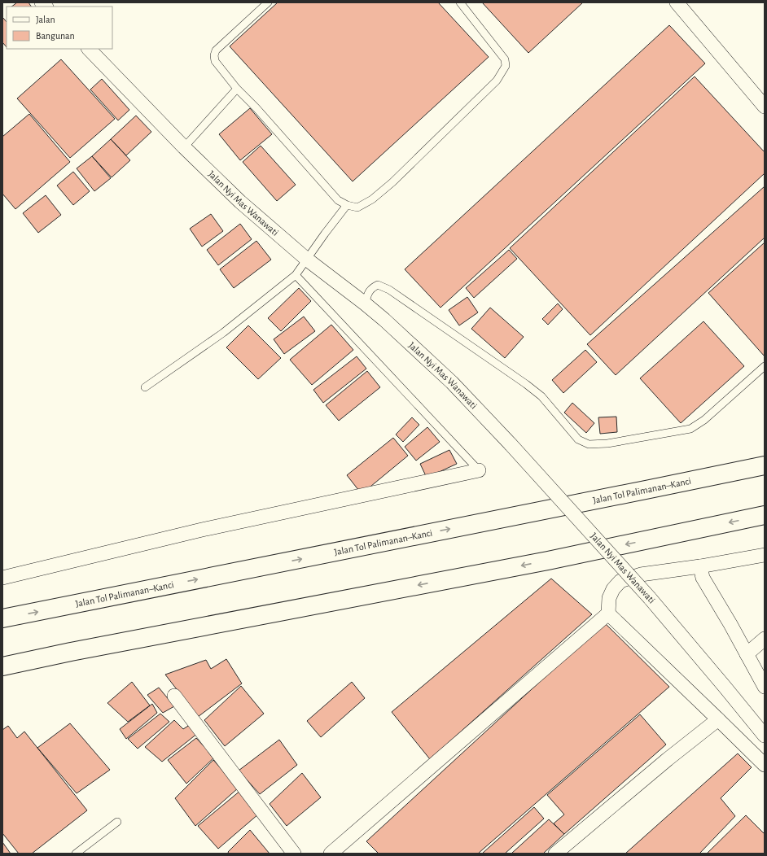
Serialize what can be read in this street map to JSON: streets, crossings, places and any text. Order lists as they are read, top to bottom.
{
  "streets": {
    "highway": ["Jalan Tol Palimanan–Kanci"],
    "street": ["Jalan Nyi Mas Wanawati"]
  },
  "legend": ["Jalan", "Bangunan"]
}
